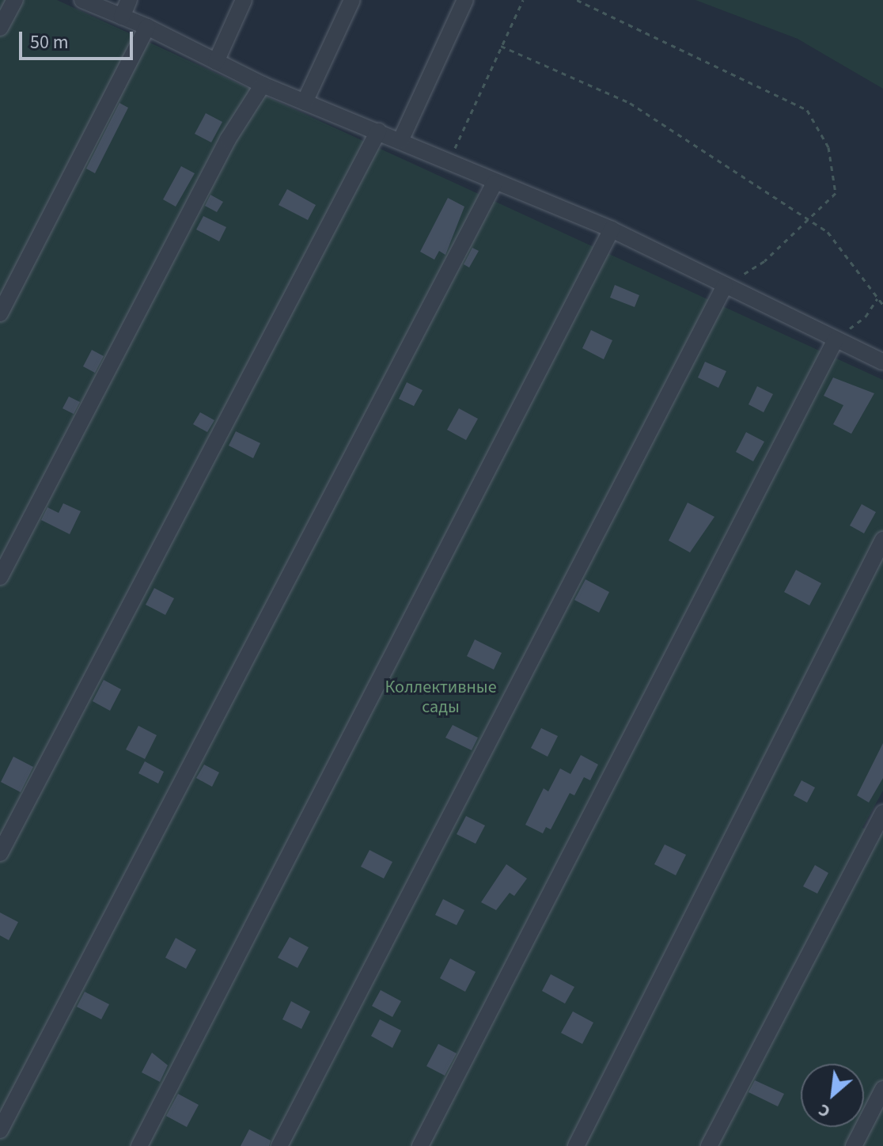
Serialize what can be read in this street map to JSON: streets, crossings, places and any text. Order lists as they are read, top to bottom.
{
  "parks": ["Коллективные сады"],
  "scale_bar": "50 m",
  "north": "bottom left"
}
